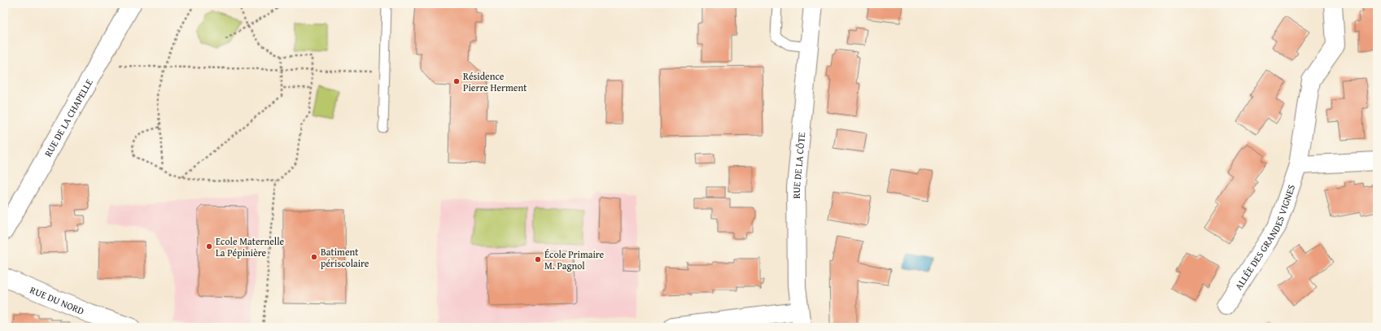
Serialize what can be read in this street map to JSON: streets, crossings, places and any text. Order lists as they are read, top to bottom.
{
  "streets": {
    "street": [
      "RUE DE LA CHAPELLE",
      "RUE DE LA CÔTE",
      "ALLÉE DES GRANDES VIGNES",
      "RUE DU NORD"
    ]
  },
  "places": [
    "Résidence Pierre Herment",
    "Ecole Maternelle La Pépinière",
    "Batiment périscolaire",
    "École Primaire M. Pagnol"
  ]
}
